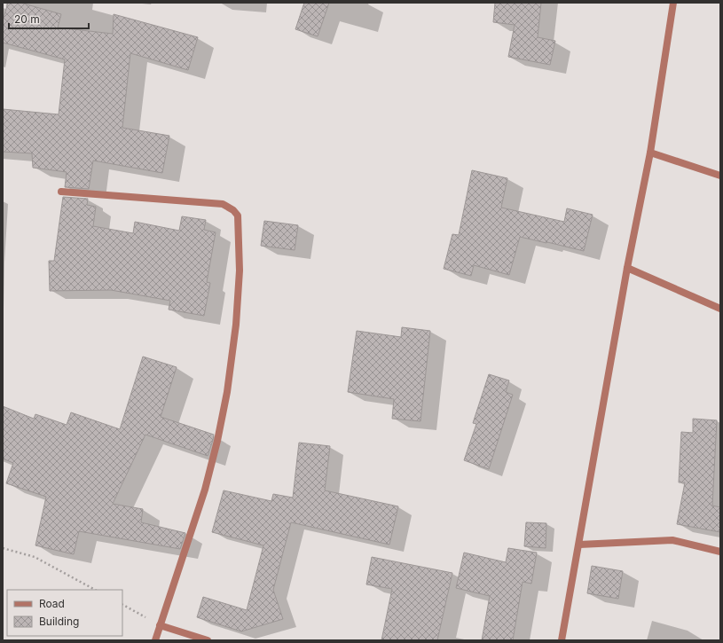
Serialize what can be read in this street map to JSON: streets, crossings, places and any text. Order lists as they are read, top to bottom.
{
  "legend": ["Road", "Building"],
  "scale_bar": "20 m"
}
